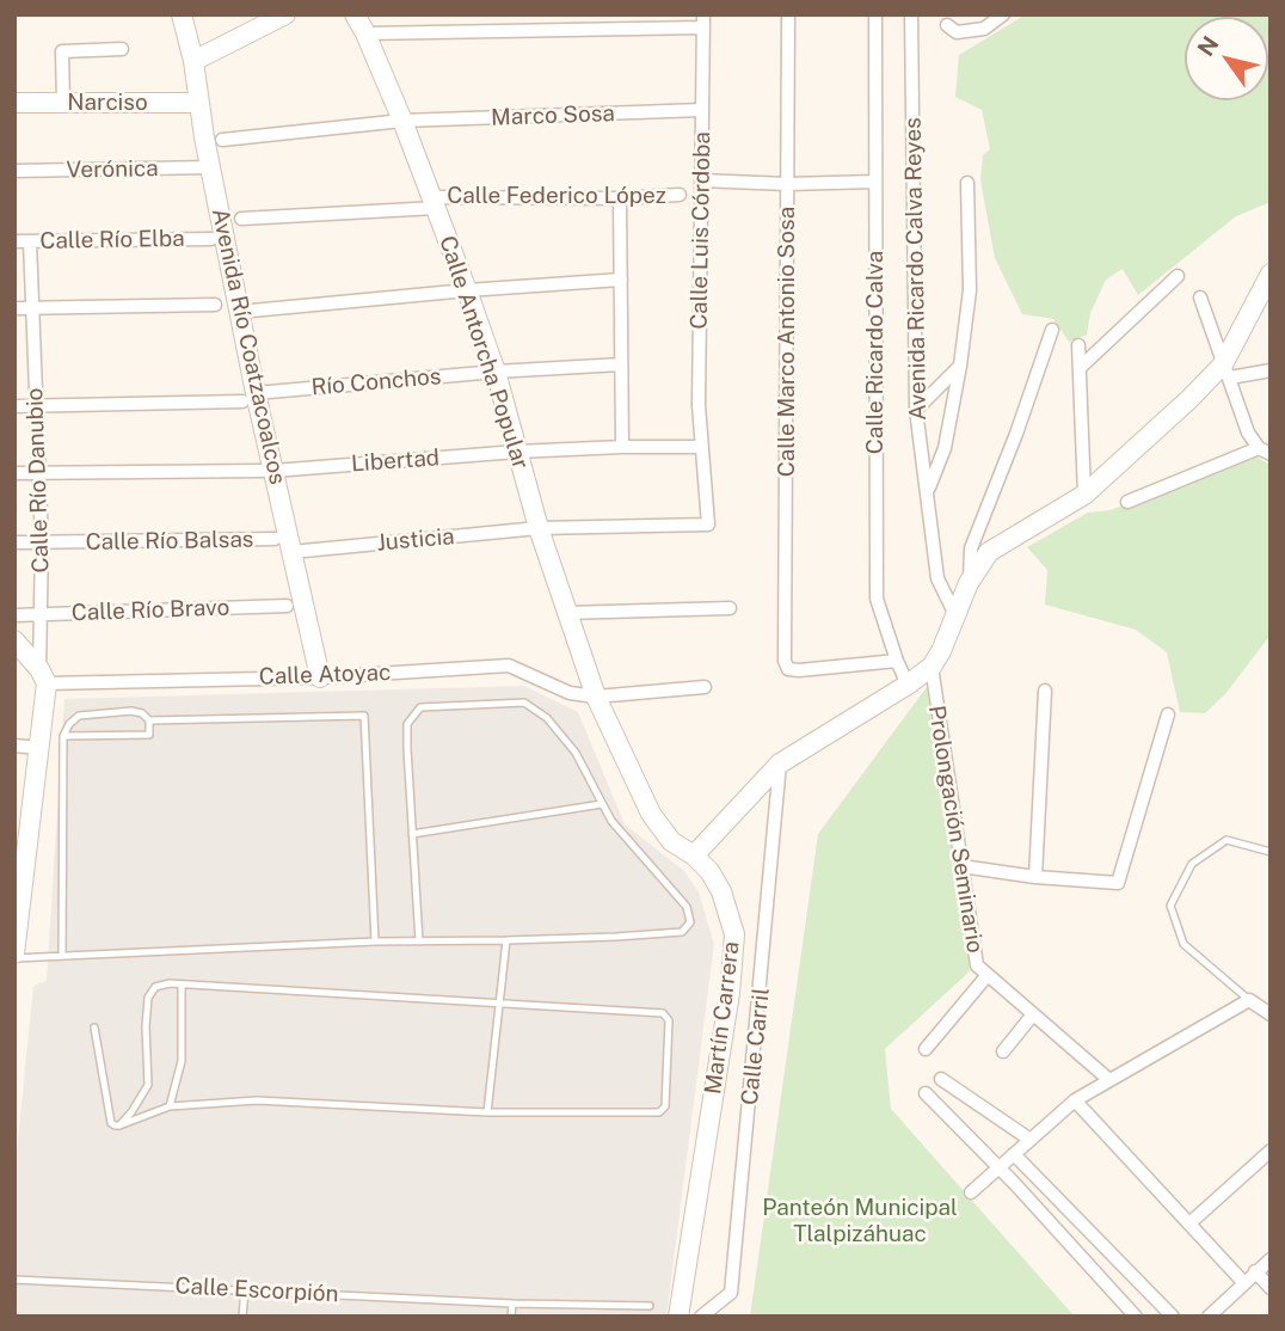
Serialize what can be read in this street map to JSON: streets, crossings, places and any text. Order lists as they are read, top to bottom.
{
  "streets": {
    "main road": [
      "Narciso",
      "Avenida Río Coatzacoalcos",
      "Calle Antorcha Popular",
      "Martín Carrera"
    ],
    "street": [
      "Marco Sosa",
      "Verónica",
      "Calle Federico López",
      "Calle Luis Córdoba",
      "Calle Río Elba",
      "Avenida Ricardo Calva Reyes",
      "Calle Marco Antonio Sosa",
      "Calle Ricardo Calva",
      "Río Conchos",
      "Libertad",
      "Calle Río Danubio",
      "Justicia",
      "Calle Río Balsas",
      "Calle Río Bravo",
      "Calle Atoyac",
      "Prolongación Seminario",
      "Calle Carril"
    ],
    "lane": ["Calle Escorpión"]
  },
  "crossings": [
    ["Narciso", "Avenida Río Coatzacoalcos"],
    ["Marco Sosa", "Calle Luis Córdoba"],
    ["Marco Sosa", "Calle Antorcha Popular"],
    ["Verónica", "Avenida Río Coatzacoalcos"],
    ["Calle Federico López", "Calle Antorcha Popular"],
    ["Calle Luis Córdoba", "Libertad"],
    ["Calle Luis Córdoba", "Justicia"],
    ["Calle Río Elba", "Calle Río Danubio"],
    ["Calle Marco Antonio Sosa", "Calle Ricardo Calva"],
    ["Avenida Río Coatzacoalcos", "Río Conchos"],
    ["Avenida Río Coatzacoalcos", "Libertad"],
    ["Avenida Río Coatzacoalcos", "Justicia"],
    ["Avenida Río Coatzacoalcos", "Calle Atoyac"],
    ["Calle Antorcha Popular", "Río Conchos"],
    ["Calle Antorcha Popular", "Libertad"],
    ["Calle Antorcha Popular", "Justicia"],
    ["Calle Antorcha Popular", "Calle Atoyac"],
    ["Calle Antorcha Popular", "Martín Carrera"],
    ["Río Conchos", "Calle Río Danubio"],
    ["Libertad", "Calle Río Danubio"],
    ["Calle Río Danubio", "Calle Río Balsas"],
    ["Calle Río Danubio", "Calle Río Bravo"],
    ["Calle Río Danubio", "Calle Atoyac"],
    ["Calle Atoyac", "Martín Carrera"]
  ],
  "parks": ["Panteón Municipal Tlalpizáhuac"],
  "north": "top left"
}
